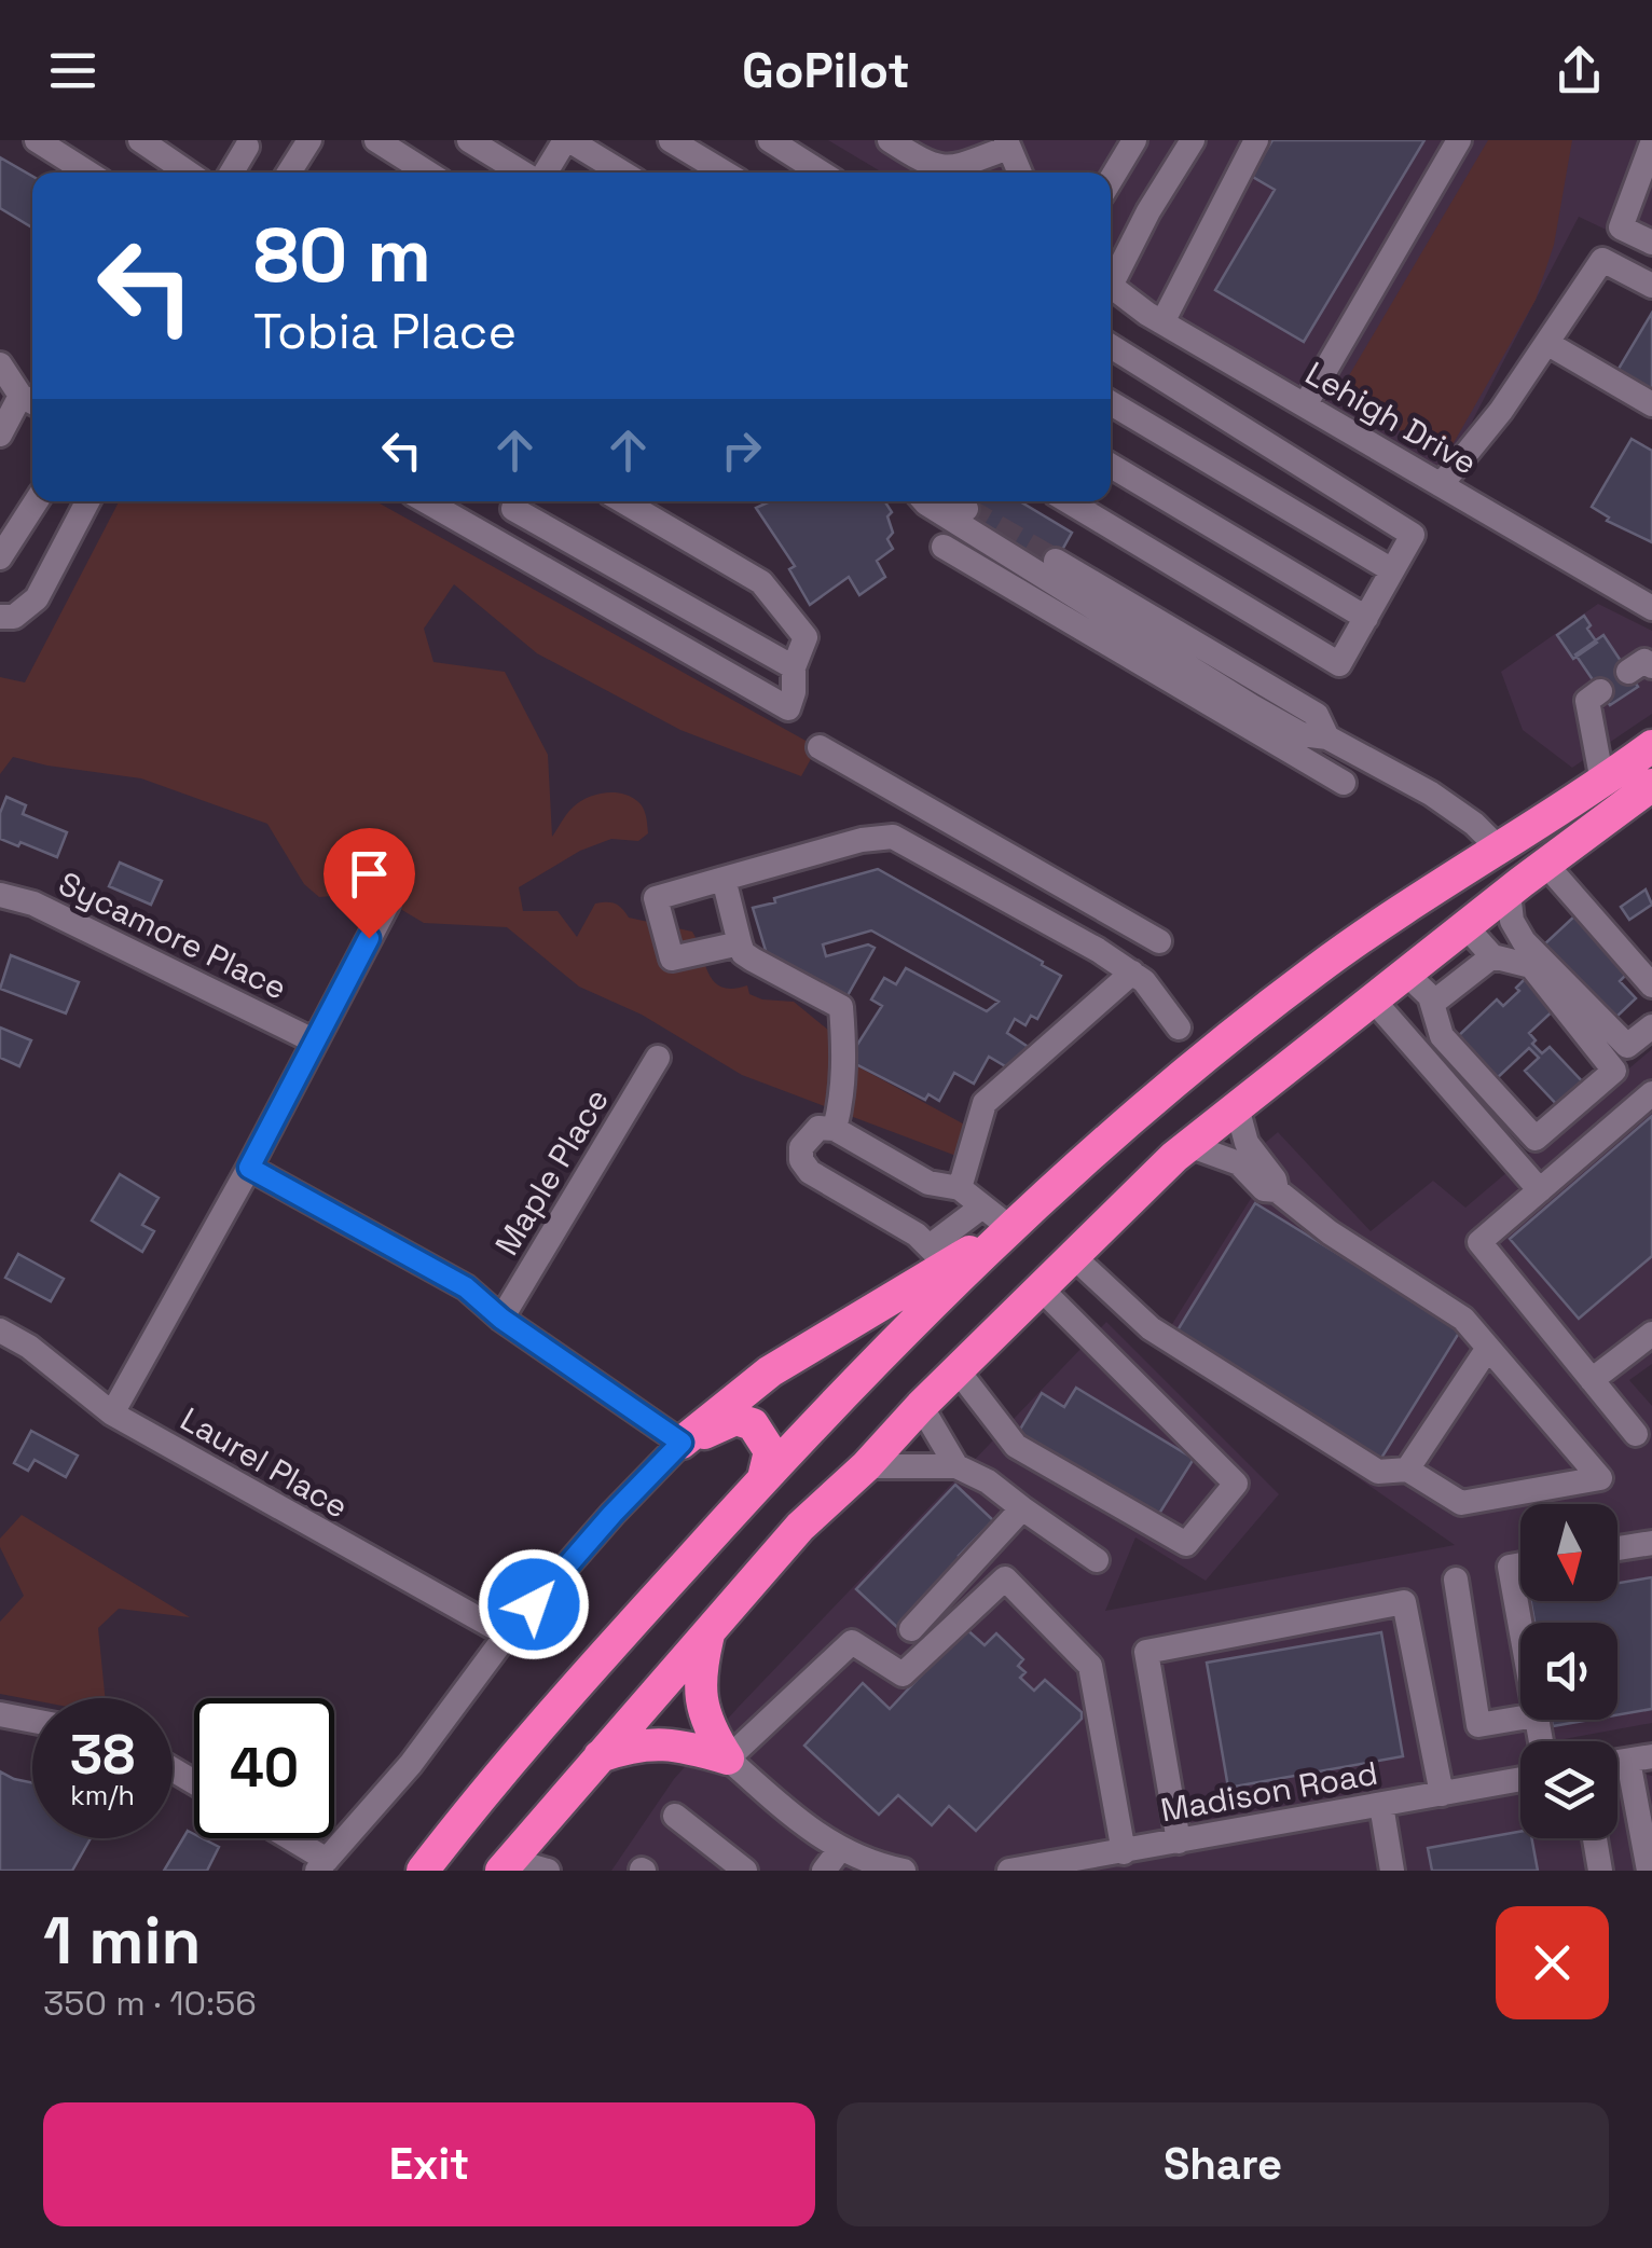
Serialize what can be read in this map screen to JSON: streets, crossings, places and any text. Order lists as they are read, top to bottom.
{
  "streets": {
    "street": [
      "Lehigh Drive",
      "Sycamore Place",
      "Maple Place",
      "Laurel Place",
      "Madison Road"
    ]
  },
  "north": "bottom",
  "page": {
    "header": "GoPilot",
    "turn": ["80 m", "Tobia Place"],
    "speed": "38 km/h",
    "limit": "40",
    "heading": ["1 min", "350 m · 10:56"],
    "buttons": ["Exit", "Share"]
  }
}
